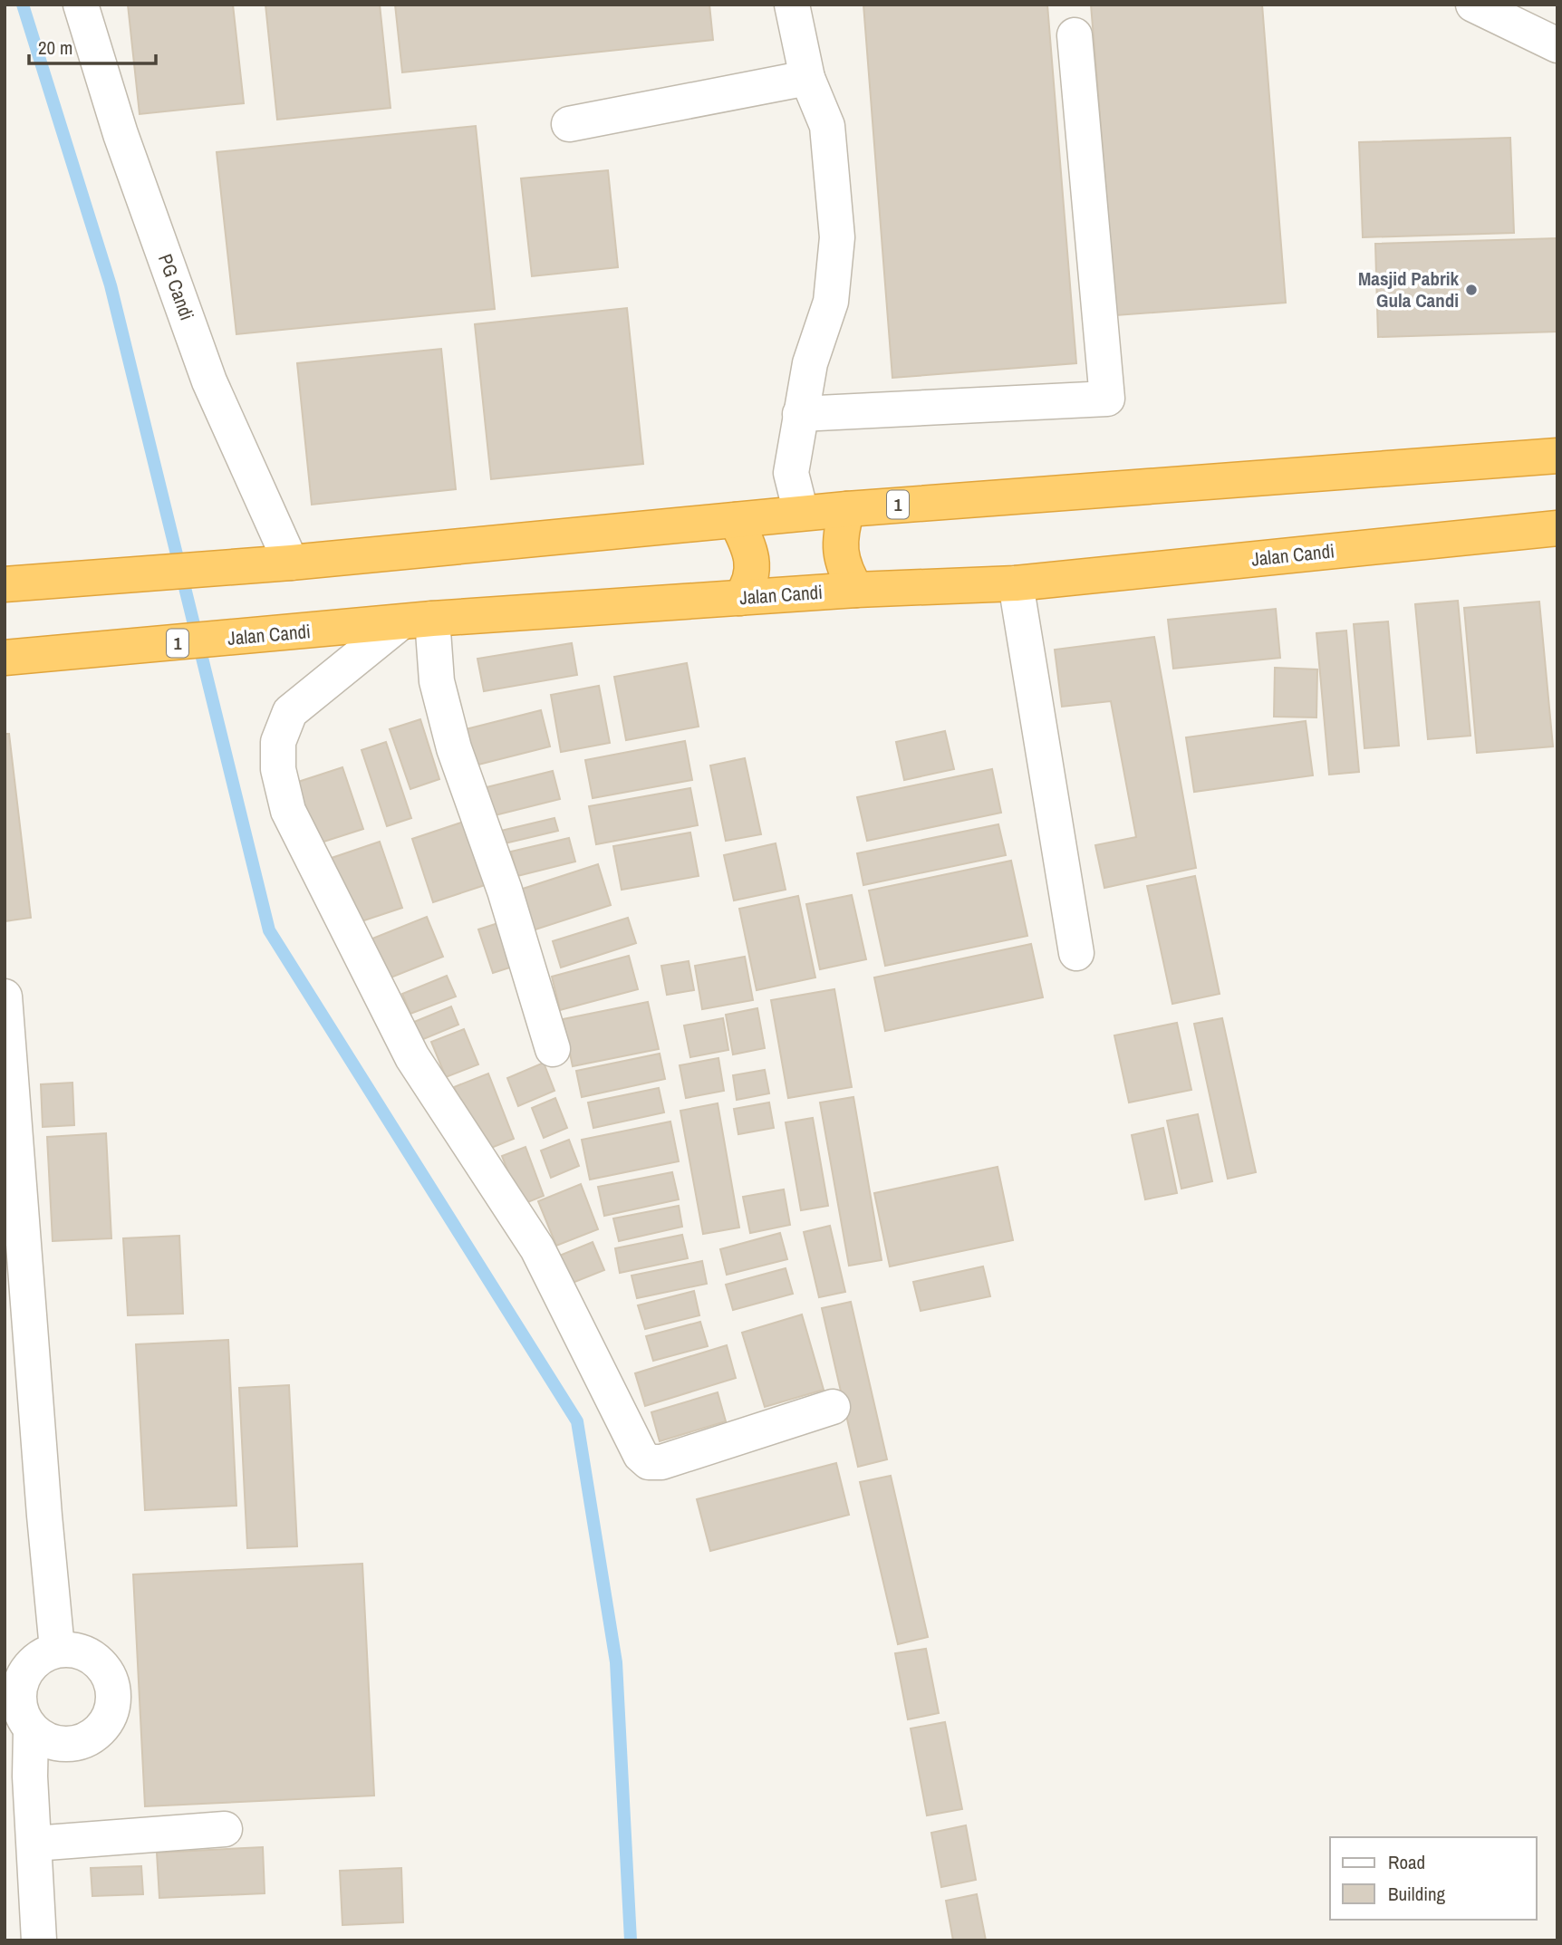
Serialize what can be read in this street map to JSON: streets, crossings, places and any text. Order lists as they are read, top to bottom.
{
  "streets": {
    "highway": ["1", "Jalan Candi"],
    "street": ["PG Candi"]
  },
  "crossings": [
    ["PG Candi", "1"]
  ],
  "places": ["Masjid Pabrik Gula Candi"],
  "legend": ["Road", "Building"],
  "scale_bar": "20 m"
}
